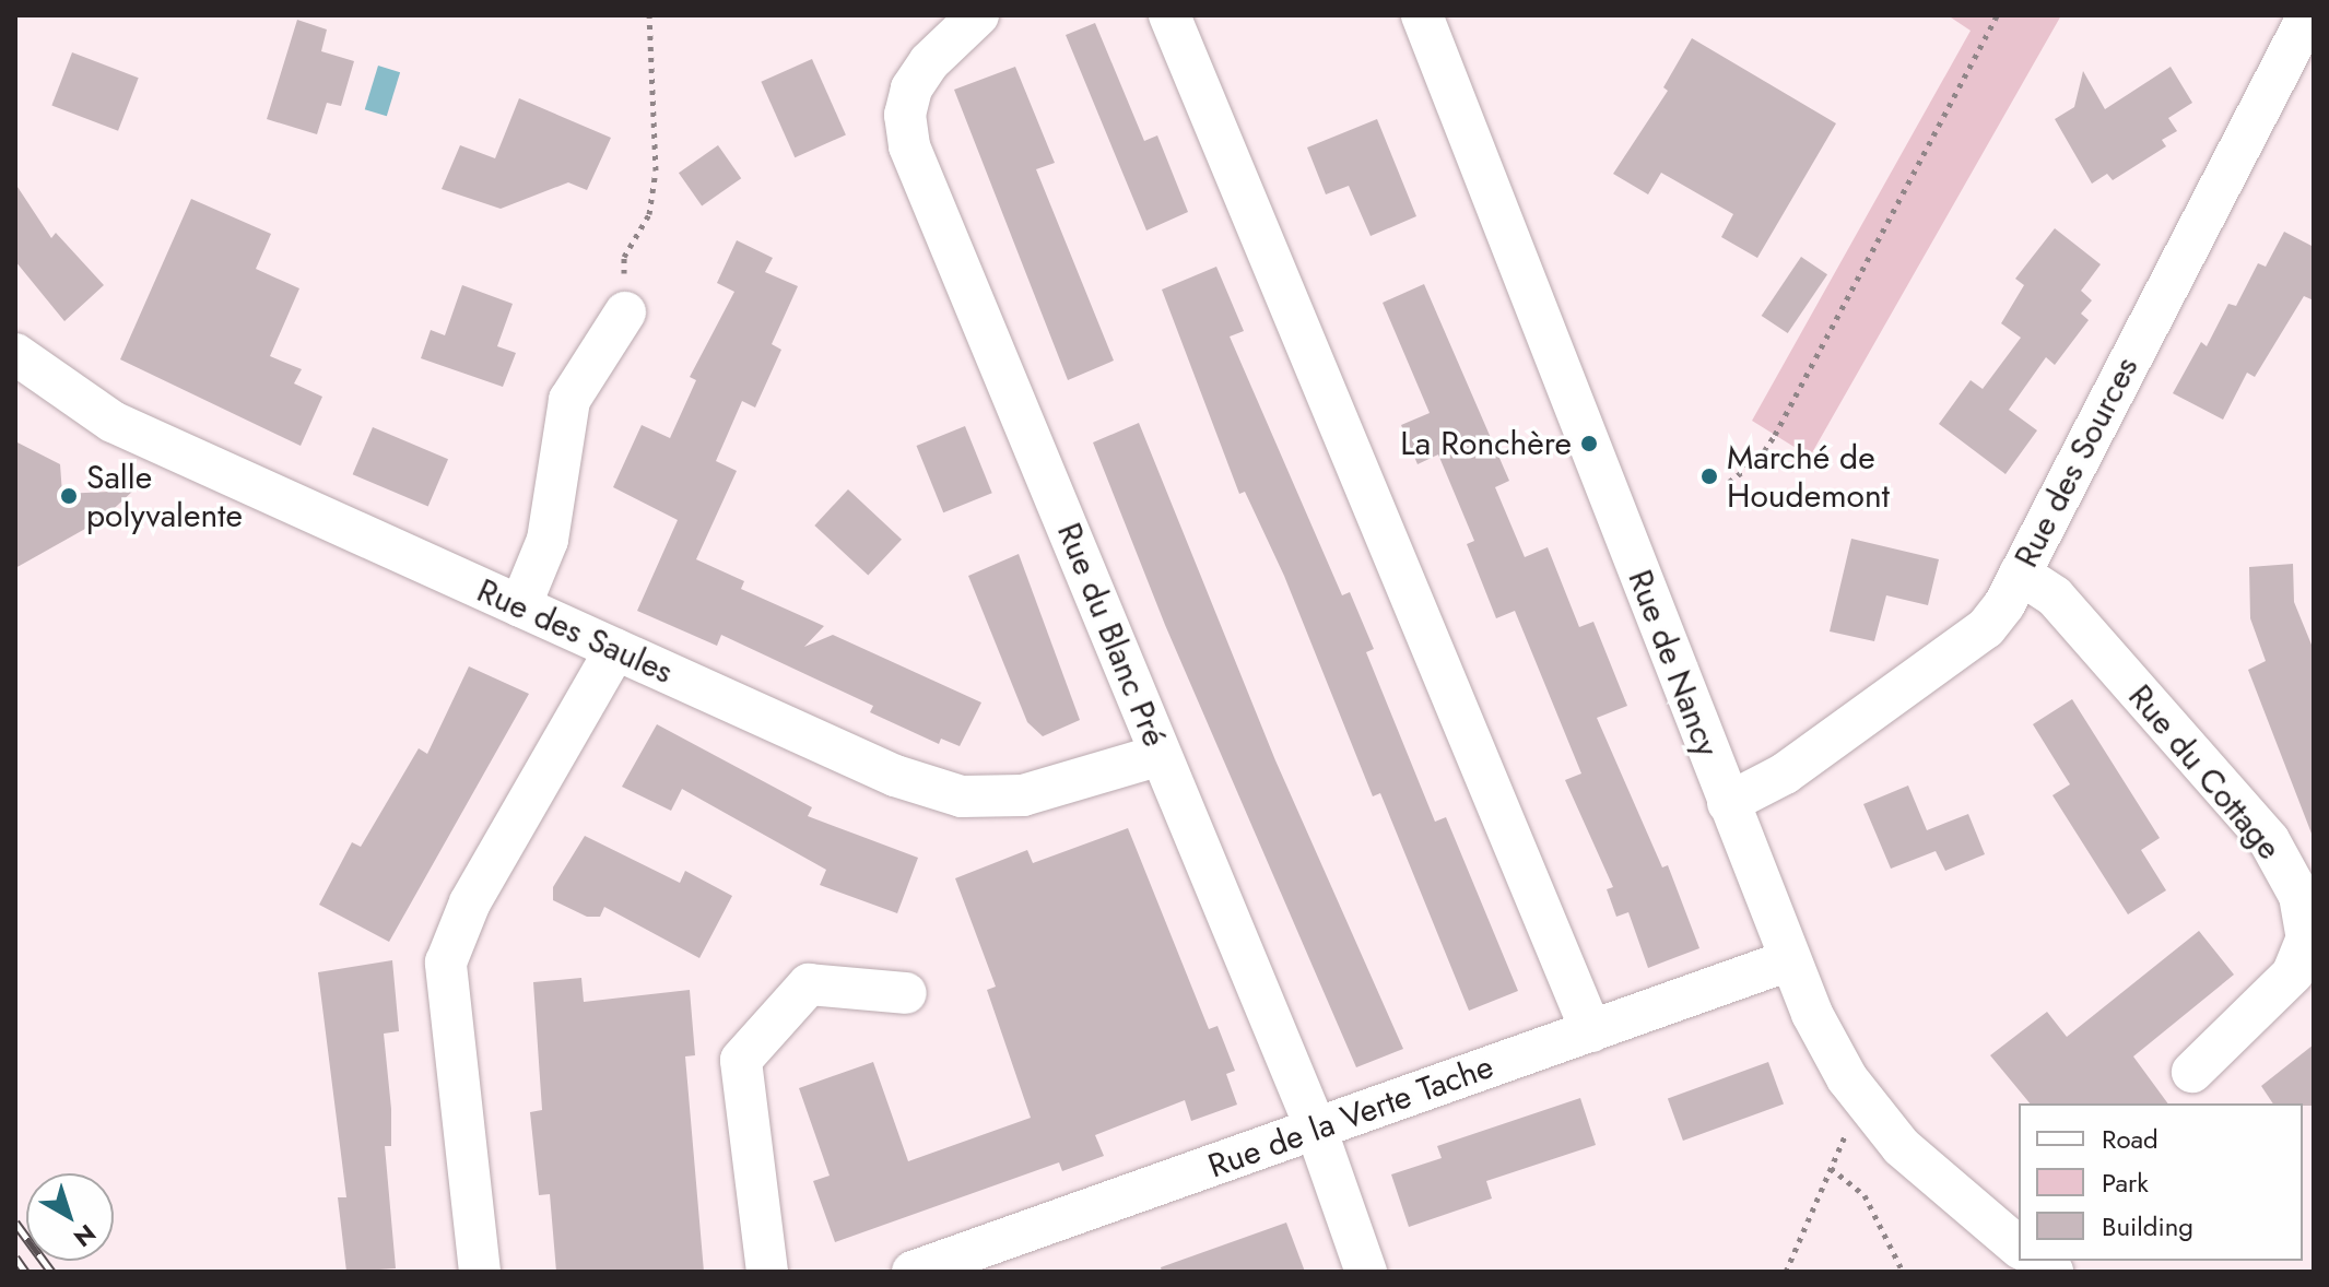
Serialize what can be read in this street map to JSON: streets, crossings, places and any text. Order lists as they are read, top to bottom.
{
  "streets": {
    "street": [
      "Rue des Sources",
      "Rue des Saules",
      "Rue du Blanc Pré",
      "Rue de Nancy",
      "Rue du Cottage",
      "Rue de la Verte Tache"
    ]
  },
  "crossings": [
    ["Rue des Sources", "Rue de Nancy"],
    ["Rue des Sources", "Rue du Cottage"],
    ["Rue des Saules", "Rue du Blanc Pré"],
    ["Rue du Blanc Pré", "Rue de la Verte Tache"],
    ["Rue de Nancy", "Rue de la Verte Tache"]
  ],
  "places": ["La Ronchère", "Marché de Houdemont", "Salle polyvalente"],
  "legend": ["Road", "Park", "Building"],
  "north": "bottom right"
}
